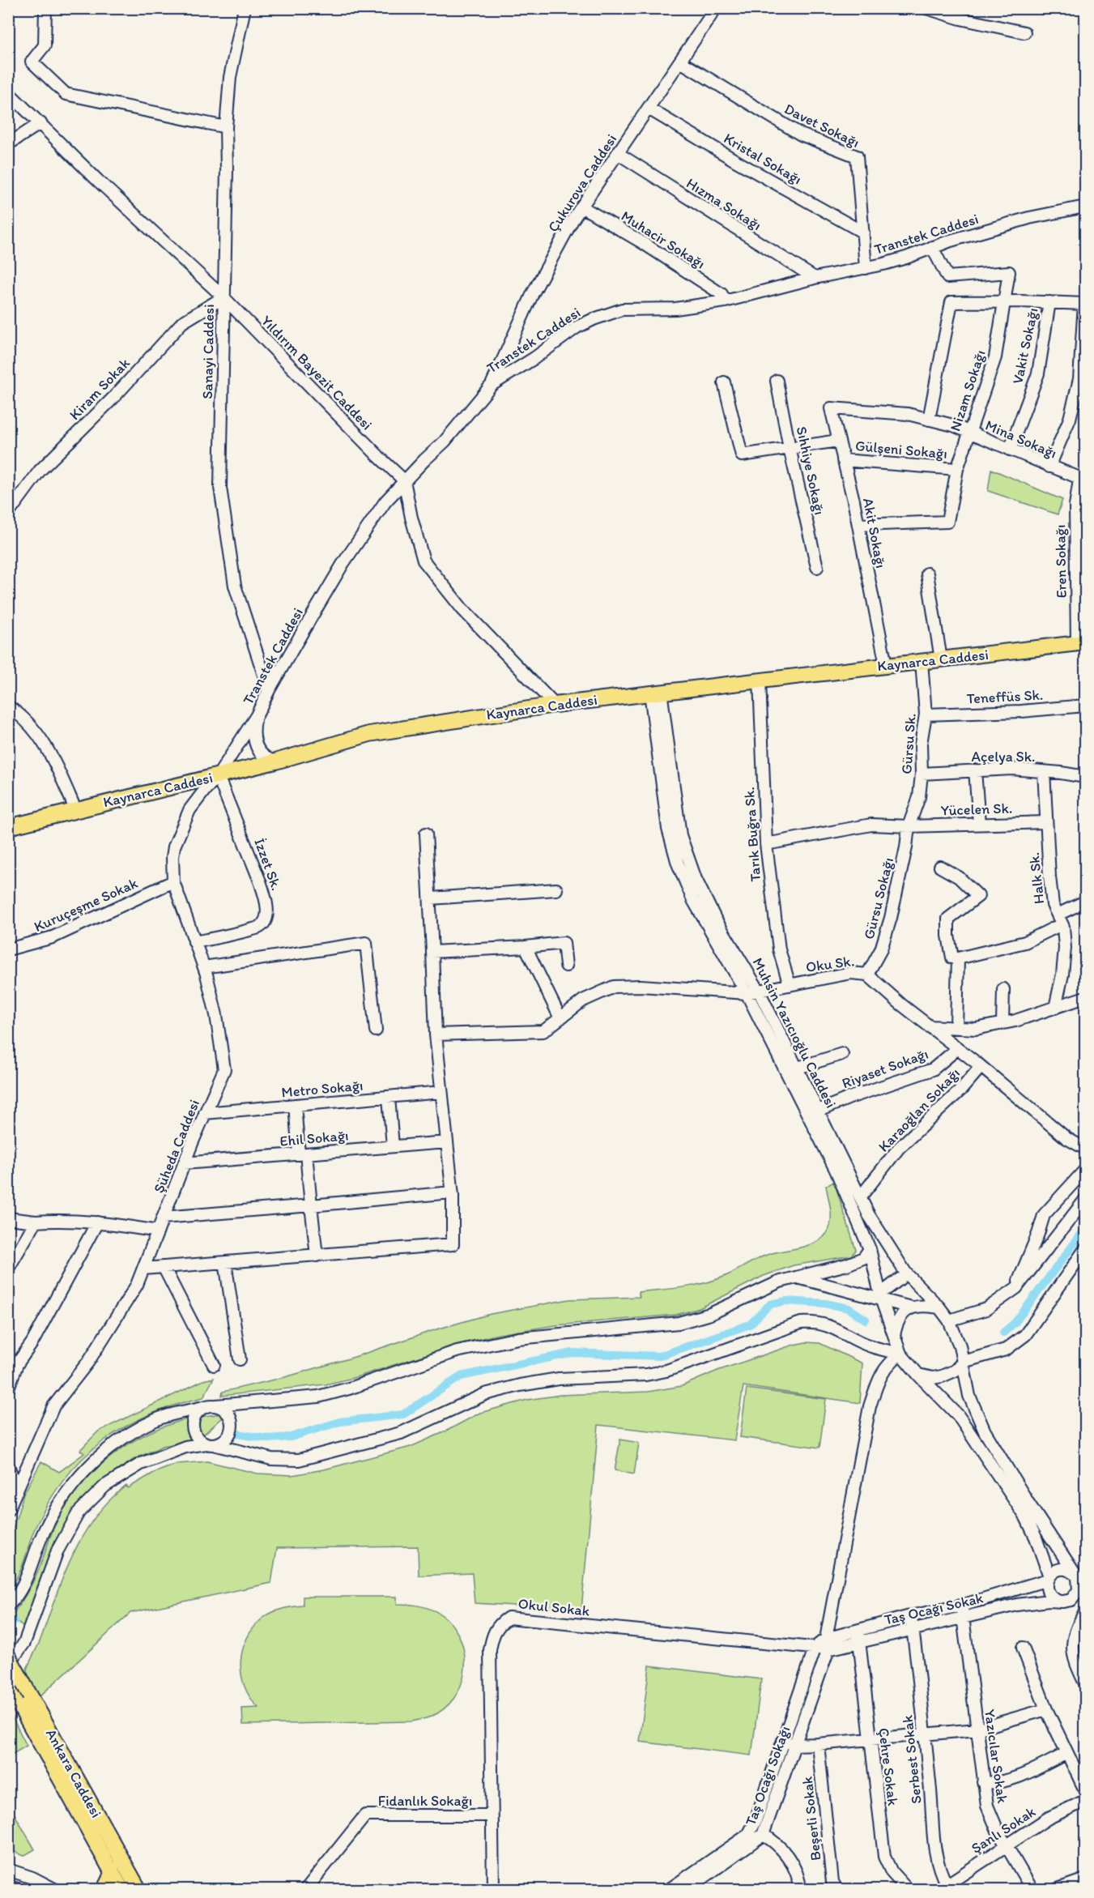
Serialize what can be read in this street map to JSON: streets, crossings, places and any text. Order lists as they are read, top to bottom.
{
  "streets": {
    "main road": ["Kaynarca Caddesi", "Ankara Caddesi"],
    "street": [
      "Davet Sokağı",
      "Kristal Sokağı",
      "Çukurova Caddesi",
      "Hızma Sokağı",
      "Transtek Caddesi",
      "Muhacir Sokağı",
      "Vakit Sokağı",
      "Sanayi Caddesi",
      "Yıldırım Bayezit Caddesi",
      "Kiram Sokak",
      "Nizam Sokağı",
      "Mina Sokağı",
      "Gülşeni Sokağı",
      "Sıhhiye Sokağı",
      "Akit Sokağı",
      "Eren Sokağı",
      "Teneffüs Sk.",
      "Gürsu Sk.",
      "Açelya Sk.",
      "Yücelen Sk.",
      "Tarık Buğra Sk.",
      "İzzet Sk.",
      "Halk Sk.",
      "Gürsu Sokağı",
      "Kuruçeşme Sokak",
      "Oku Sk.",
      "Muhsin Yazıcıoğlu Caddesi",
      "Riyaset Sokağı",
      "Metro Sokağı",
      "Karaoğlan Sokağı",
      "Ehil Sokağı",
      "Şüheda Caddesi",
      "Okul Sokak",
      "Taş Ocağı Sokak",
      "Yazıcılar Sokak",
      "Serbest Sokak",
      "Çehre Sokak",
      "Taş Ocağı Sokağı",
      "Fidanlık Sokağı",
      "Beşerli Sokak",
      "Şanlı Sokak"
    ]
  },
  "crossings": [
    ["Davet Sokağı", "Kristal Sokağı"],
    ["Davet Sokağı", "Çukurova Caddesi"],
    ["Davet Sokağı", "Transtek Caddesi"],
    ["Kristal Sokağı", "Çukurova Caddesi"],
    ["Çukurova Caddesi", "Hızma Sokağı"],
    ["Çukurova Caddesi", "Transtek Caddesi"],
    ["Çukurova Caddesi", "Muhacir Sokağı"],
    ["Hızma Sokağı", "Transtek Caddesi"],
    ["Transtek Caddesi", "Muhacir Sokağı"],
    ["Transtek Caddesi", "Sanayi Caddesi"],
    ["Transtek Caddesi", "Yıldırım Bayezit Caddesi"],
    ["Transtek Caddesi", "Nizam Sokağı"],
    ["Transtek Caddesi", "Kaynarca Caddesi"],
    ["Transtek Caddesi", "İzzet Sk."],
    ["Transtek Caddesi", "Şüheda Caddesi"],
    ["Vakit Sokağı", "Mina Sokağı"],
    ["Sanayi Caddesi", "Yıldırım Bayezit Caddesi"],
    ["Sanayi Caddesi", "Kiram Sokak"],
    ["Yıldırım Bayezit Caddesi", "Kiram Sokak"],
    ["Nizam Sokağı", "Mina Sokağı"],
    ["Nizam Sokağı", "Gülşeni Sokağı"],
    ["Nizam Sokağı", "Akit Sokağı"],
    ["Mina Sokağı", "Akit Sokağı"],
    ["Mina Sokağı", "Eren Sokağı"],
    ["Gülşeni Sokağı", "Akit Sokağı"],
    ["Akit Sokağı", "Kaynarca Caddesi"],
    ["Eren Sokağı", "Kaynarca Caddesi"],
    ["Kaynarca Caddesi", "Gürsu Sk."],
    ["Kaynarca Caddesi", "Tarık Buğra Sk."],
    ["Kaynarca Caddesi", "İzzet Sk."],
    ["Kaynarca Caddesi", "Muhsin Yazıcıoğlu Caddesi"],
    ["Kaynarca Caddesi", "Şüheda Caddesi"],
    ["Teneffüs Sk.", "Gürsu Sk."],
    ["Gürsu Sk.", "Açelya Sk."],
    ["Gürsu Sk.", "Yücelen Sk."],
    ["Gürsu Sk.", "Gürsu Sokağı"],
    ["Açelya Sk.", "Halk Sk."],
    ["Yücelen Sk.", "Tarık Buğra Sk."],
    ["Yücelen Sk.", "Halk Sk."],
    ["Yücelen Sk.", "Gürsu Sokağı"],
    ["Tarık Buğra Sk.", "Oku Sk."],
    ["İzzet Sk.", "Şüheda Caddesi"],
    ["Gürsu Sokağı", "Oku Sk."],
    ["Kuruçeşme Sokak", "Şüheda Caddesi"],
    ["Oku Sk.", "Muhsin Yazıcıoğlu Caddesi"],
    ["Oku Sk.", "Riyaset Sokağı"],
    ["Oku Sk.", "Karaoğlan Sokağı"],
    ["Muhsin Yazıcıoğlu Caddesi", "Riyaset Sokağı"],
    ["Muhsin Yazıcıoğlu Caddesi", "Karaoğlan Sokağı"],
    ["Muhsin Yazıcıoğlu Caddesi", "Taş Ocağı Sokak"],
    ["Muhsin Yazıcıoğlu Caddesi", "Taş Ocağı Sokağı"],
    ["Metro Sokağı", "Şüheda Caddesi"],
    ["Ehil Sokağı", "Şüheda Caddesi"],
    ["Okul Sokak", "Taş Ocağı Sokak"],
    ["Okul Sokak", "Fidanlık Sokağı"],
    ["Taş Ocağı Sokak", "Yazıcılar Sokak"],
    ["Taş Ocağı Sokak", "Serbest Sokak"],
    ["Taş Ocağı Sokak", "Çehre Sokak"],
    ["Taş Ocağı Sokak", "Taş Ocağı Sokağı"],
    ["Yazıcılar Sokak", "Şanlı Sokak"],
    ["Serbest Sokak", "Şanlı Sokak"]
  ]
}
